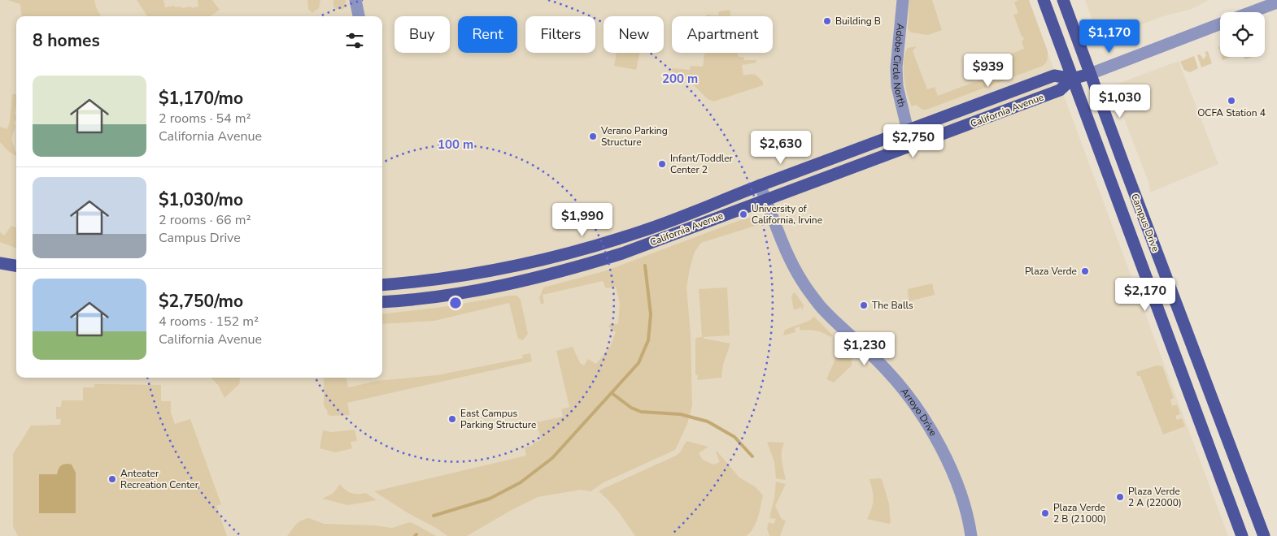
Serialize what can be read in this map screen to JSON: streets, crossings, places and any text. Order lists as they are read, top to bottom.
{
  "streets": {
    "main road": ["California Avenue", "Campus Drive"],
    "street": ["Adobe Circle North", "Arroyo Drive"]
  },
  "crossings": [
    ["Adobe Circle North", "California Avenue"],
    ["California Avenue", "Campus Drive"],
    ["California Avenue", "Arroyo Drive"]
  ],
  "places": [
    "Building B",
    "OCFA Station 4",
    "Verano Parking Structure",
    "Infant/Toddler Center 2",
    "University of California, Irvine",
    "Plaza Verde",
    "The Balls",
    "East Campus Parking Structure",
    "Anteater Recreation Center",
    "Plaza Verde 2 A (22000)",
    "Plaza Verde 2 B (21000)"
  ],
  "page": {
    "chip": [
      "Buy",
      "Rent",
      "Filters",
      "New",
      "Apartment"
    ],
    "heading": "8 homes",
    "price": [
      "$1,170",
      "$939",
      "$1,030",
      "$2,750",
      "$2,630",
      "$1,990",
      "$2,170",
      "$1,230"
    ],
    "list": [
      {
        "name": "$1,170/mo",
        "note": "2 rooms · 54 m² · California Avenue"
      },
      {
        "name": "$1,030/mo",
        "note": "2 rooms · 66 m² · Campus Drive"
      },
      {
        "name": "$2,750/mo",
        "note": "4 rooms · 152 m² · California Avenue"
      }
    ]
  },
  "rings": ["200 m", "100 m"]
}
